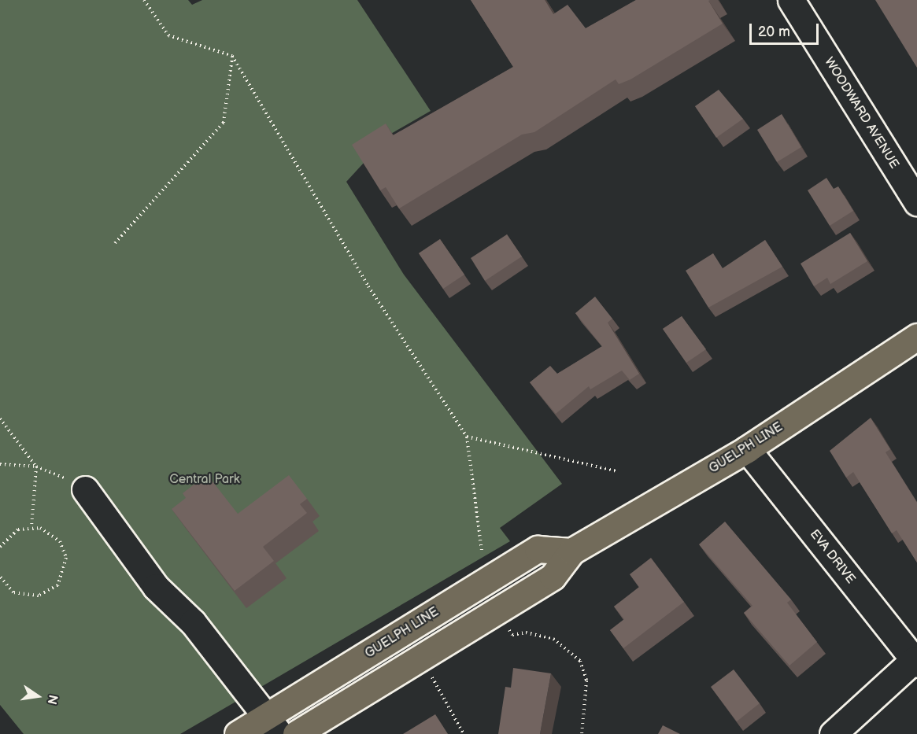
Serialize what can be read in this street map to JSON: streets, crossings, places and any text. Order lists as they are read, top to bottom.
{
  "streets": {
    "main road": ["GUELPH LINE"],
    "street": ["WOODWARD AVENUE", "EVA DRIVE"]
  },
  "crossings": [
    ["GUELPH LINE", "EVA DRIVE"]
  ],
  "parks": ["Central Park"],
  "scale_bar": "20 m",
  "north": "right"
}
